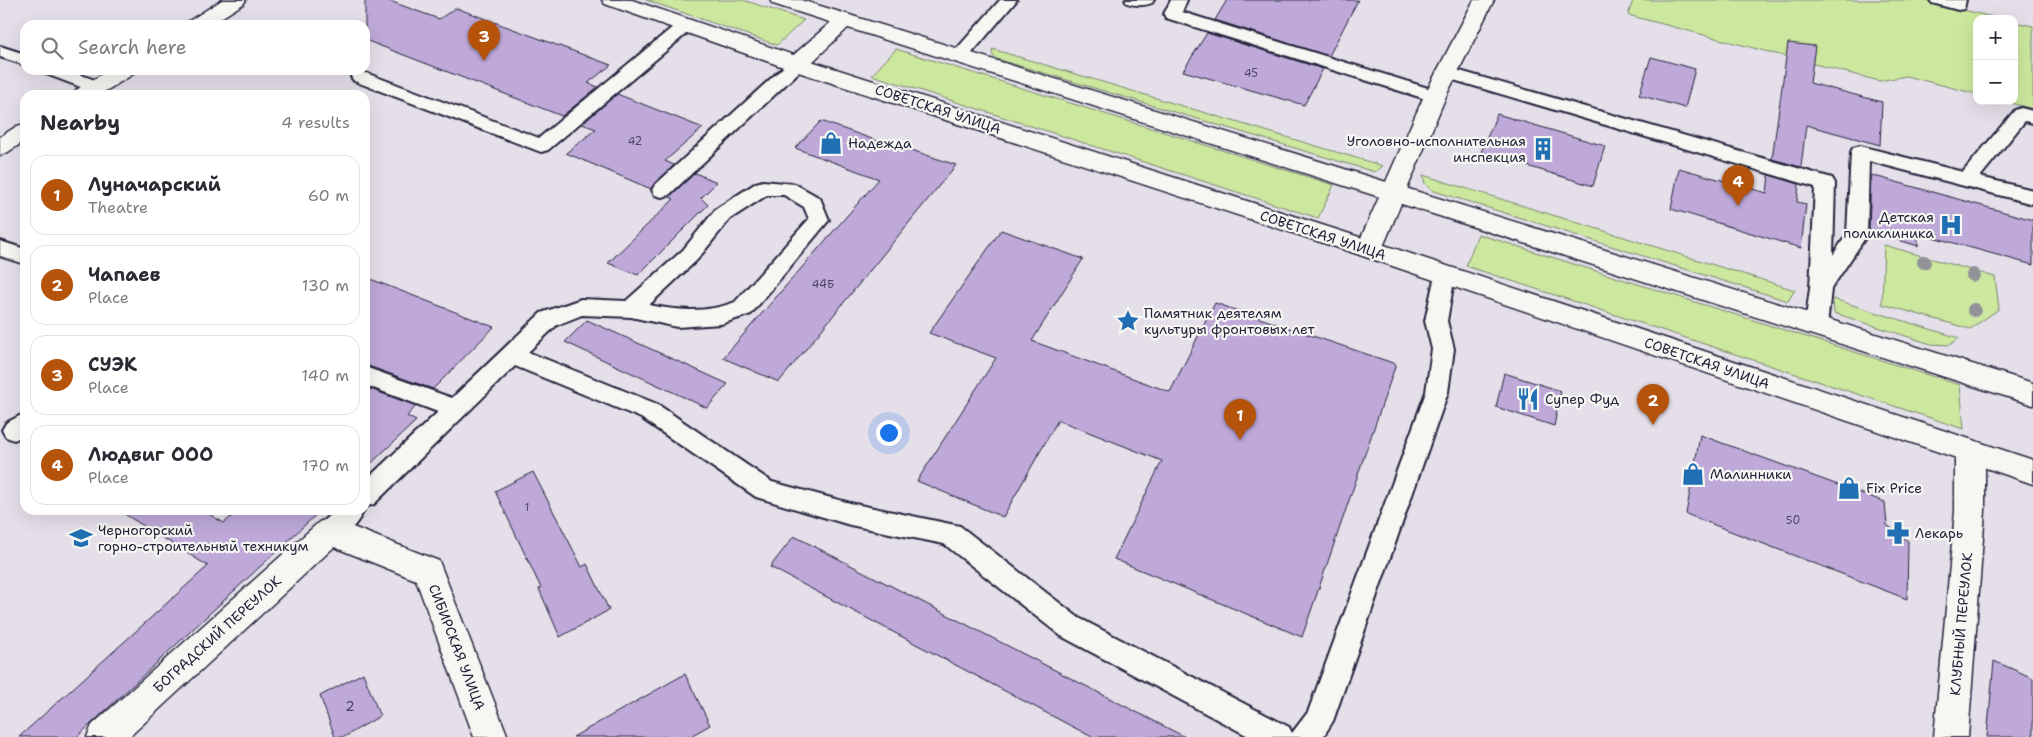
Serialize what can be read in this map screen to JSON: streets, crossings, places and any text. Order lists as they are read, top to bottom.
{
  "streets": {
    "main road": [
      "СОВЕТСКАЯ УЛИЦА",
      "КЛУБНЫЙ ПЕРЕУЛОК",
      "БОГРАДСКИЙ ПЕРЕУЛОК",
      "СИБИРСКАЯ УЛИЦА"
    ]
  },
  "crossings": [
    ["СОВЕТСКАЯ УЛИЦА", "КЛУБНЫЙ ПЕРЕУЛОК"],
    ["БОГРАДСКИЙ ПЕРЕУЛОК", "СИБИРСКАЯ УЛИЦА"]
  ],
  "places": {
    "shop": ["Надежда", "Малинники", "Fix Price"],
    "building": ["Уголовно-исполнительная инспекция"],
    "hospital": ["Детская поликлиника"],
    "place": ["Памятник деятелям культуры фронтовых лет"],
    "restaurant": ["Супер Фуд"],
    "pharmacy": ["Лекарь"],
    "school or university": ["Черногорский горно-строительный техникум"]
  },
  "house_numbers": [
    "45",
    "42",
    "44Б",
    "1",
    "50",
    "2"
  ],
  "page": {
    "map_buttons": ["+", "−"],
    "pins": [
      "3",
      "4",
      "2",
      "1"
    ],
    "search": "Search here",
    "heading": ["Nearby", "4 results"],
    "list": [
      {
        "mark": "1",
        "name": "Луначарский",
        "note": "Theatre",
        "value": "60 m"
      },
      {
        "mark": "2",
        "name": "Чапаев",
        "note": "Place",
        "value": "130 m"
      },
      {
        "mark": "3",
        "name": "СУЭК",
        "note": "Place",
        "value": "140 m"
      },
      {
        "mark": "4",
        "name": "Людвиг ООО",
        "note": "Place",
        "value": "170 m"
      }
    ]
  }
}
